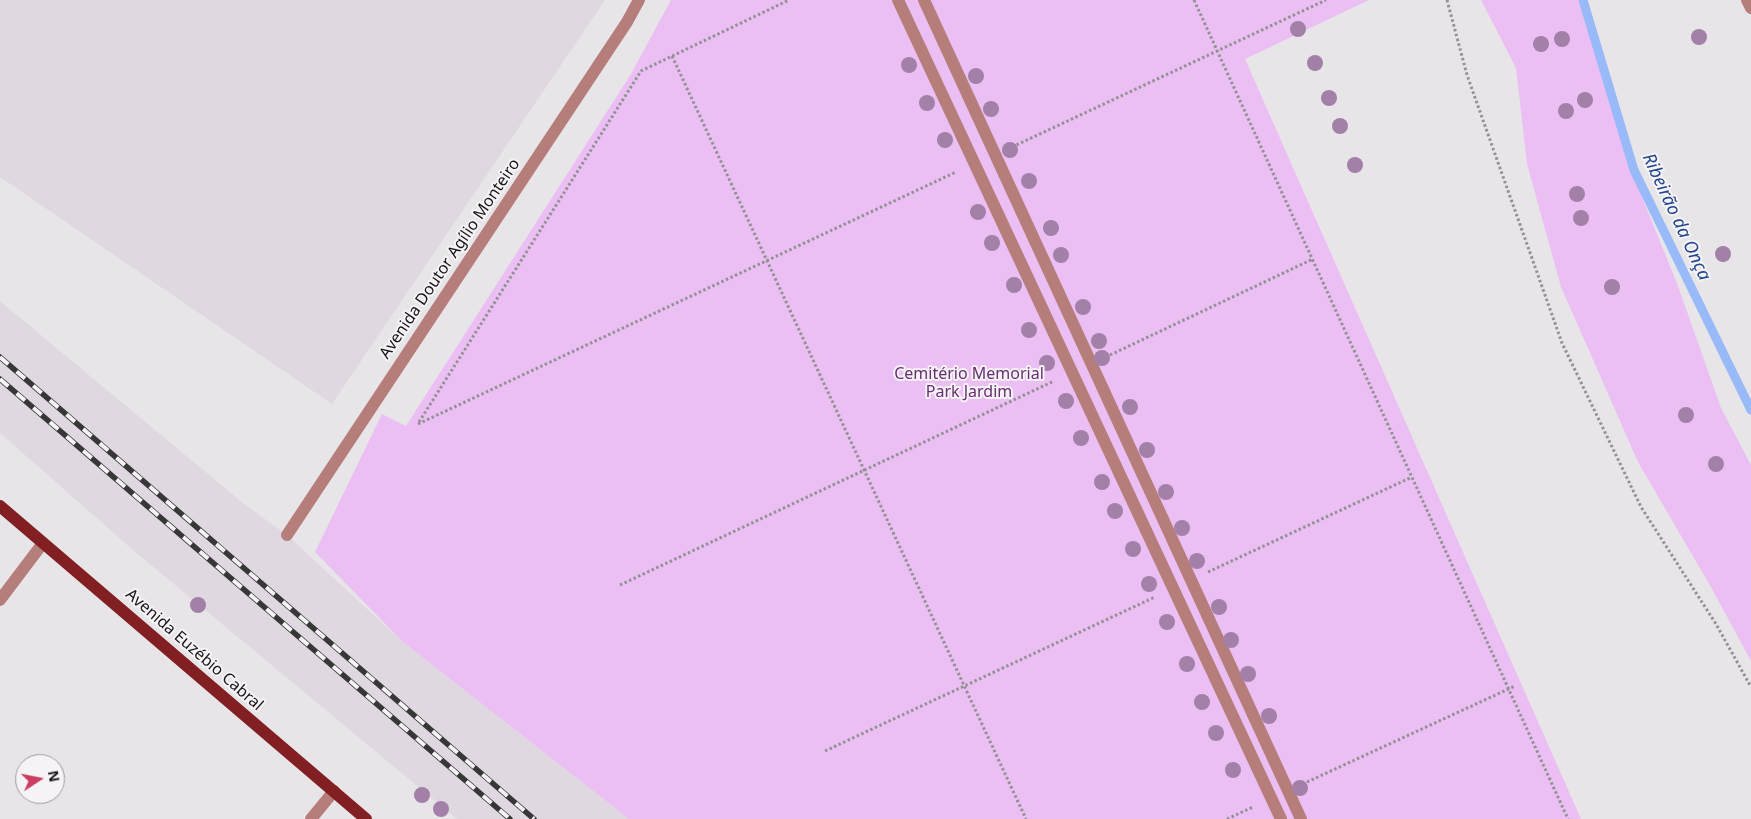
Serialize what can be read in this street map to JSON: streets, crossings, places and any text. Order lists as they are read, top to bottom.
{
  "streets": {
    "main road": ["Avenida Euzébio Cabral"],
    "street": ["Avenida Doutor Agílio Monteiro"]
  },
  "water": ["Ribeirão da Onça"],
  "parks": ["Cemitério Memorial Park Jardim"],
  "north": "right"
}
